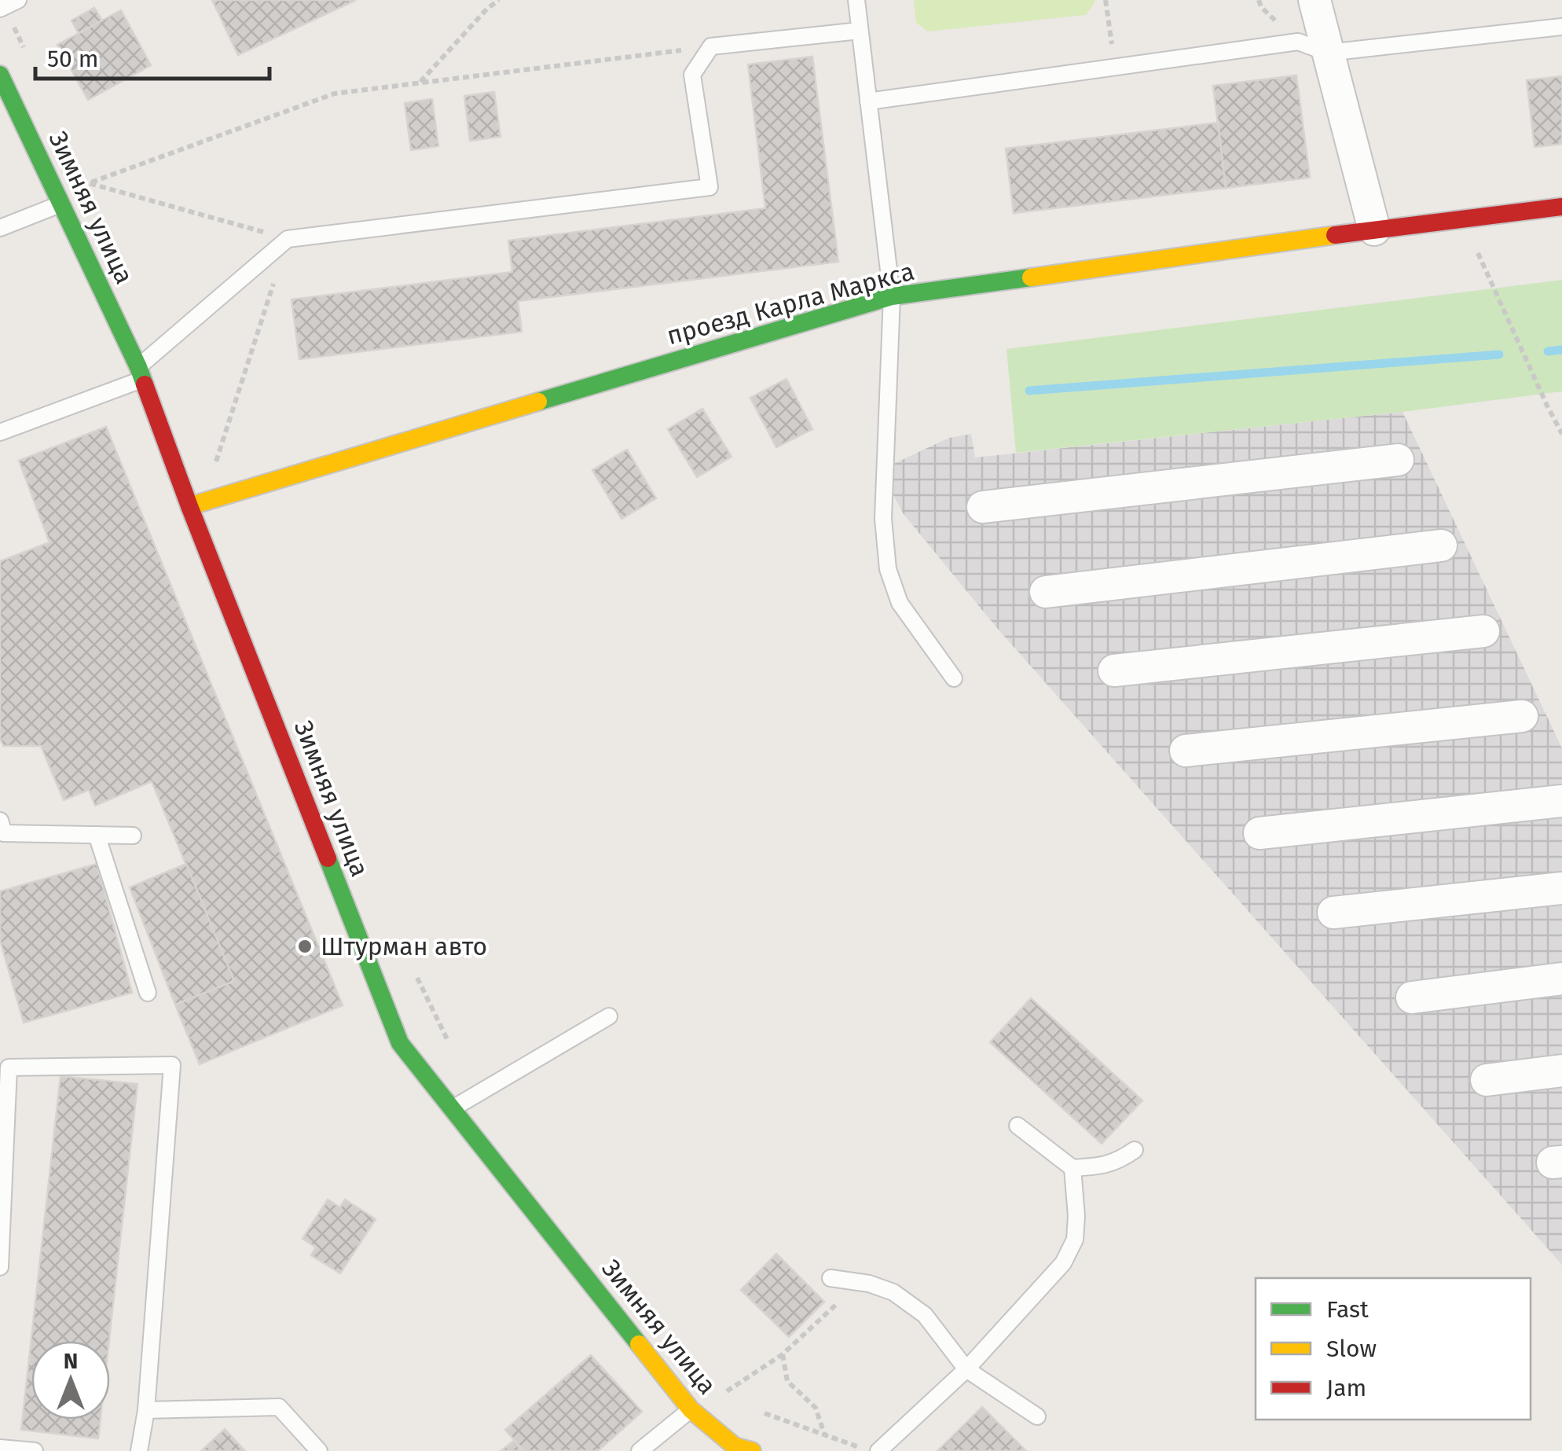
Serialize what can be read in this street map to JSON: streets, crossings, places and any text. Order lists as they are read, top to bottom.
{
  "streets": {
    "street": ["Зимняя улица", "проезд Карла Маркса"]
  },
  "crossings": [
    ["Зимняя улица", "проезд Карла Маркса"]
  ],
  "places": ["Штурман авто"],
  "legend": ["Fast", "Slow", "Jam"],
  "scale_bar": "50 m",
  "north": "top"
}
